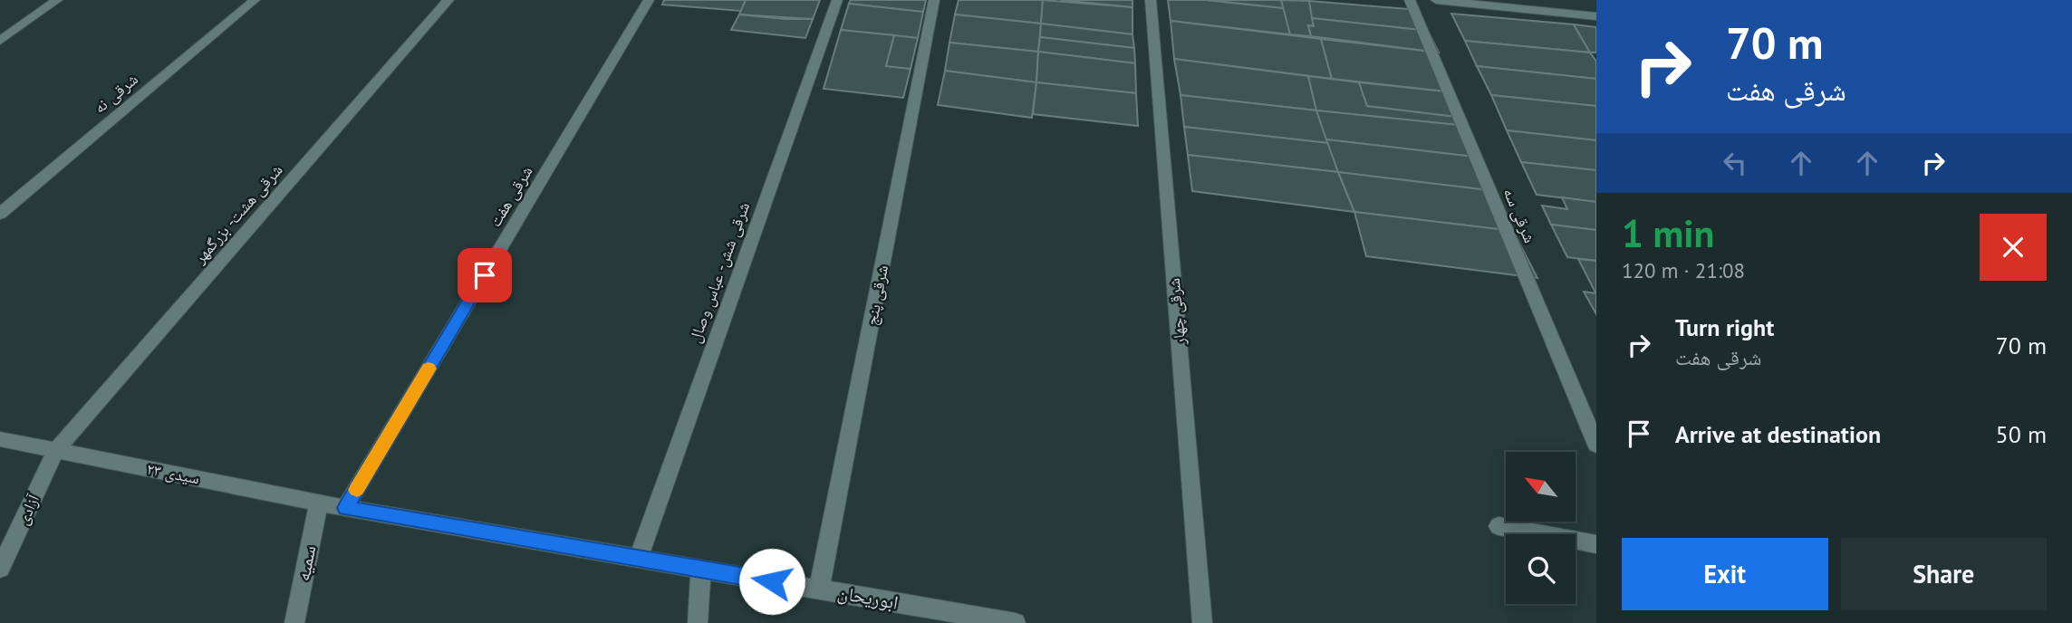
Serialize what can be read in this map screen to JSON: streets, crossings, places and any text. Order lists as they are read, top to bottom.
{
  "streets": {
    "street": [
      "شرقی نه",
      "شرقی هفت",
      "شرقی هشت- بزرگمهر",
      "شرقی سه",
      "شرقی شش- عباس وصال",
      "شرقی پنج",
      "شرقی چهار",
      "سیدی ۲۳",
      "آزادی",
      "سمیه",
      "ابوریحان"
    ]
  },
  "crossings": [
    ["شرقی هفت", "سیدی ۲۳"],
    ["شرقی هفت", "ابوریحان"],
    ["شرقی هشت- بزرگمهر", "سیدی ۲۳"],
    ["شرقی هشت- بزرگمهر", "آزادی"],
    ["شرقی شش- عباس وصال", "ابوریحان"],
    ["شرقی پنج", "ابوریحان"],
    ["سیدی ۲۳", "آزادی"],
    ["سیدی ۲۳", "سمیه"],
    ["سیدی ۲۳", "ابوریحان"]
  ],
  "north": "top left",
  "page": {
    "turn": ["70 m", "شرقی هفت"],
    "heading": ["1 min", "120 m · 21:08"],
    "list": [
      {
        "name": "Turn right",
        "note": "شرقی هفت",
        "value": "70 m"
      },
      {
        "name": "Arrive at destination",
        "value": "50 m"
      }
    ],
    "buttons": ["Exit", "Share"]
  }
}
